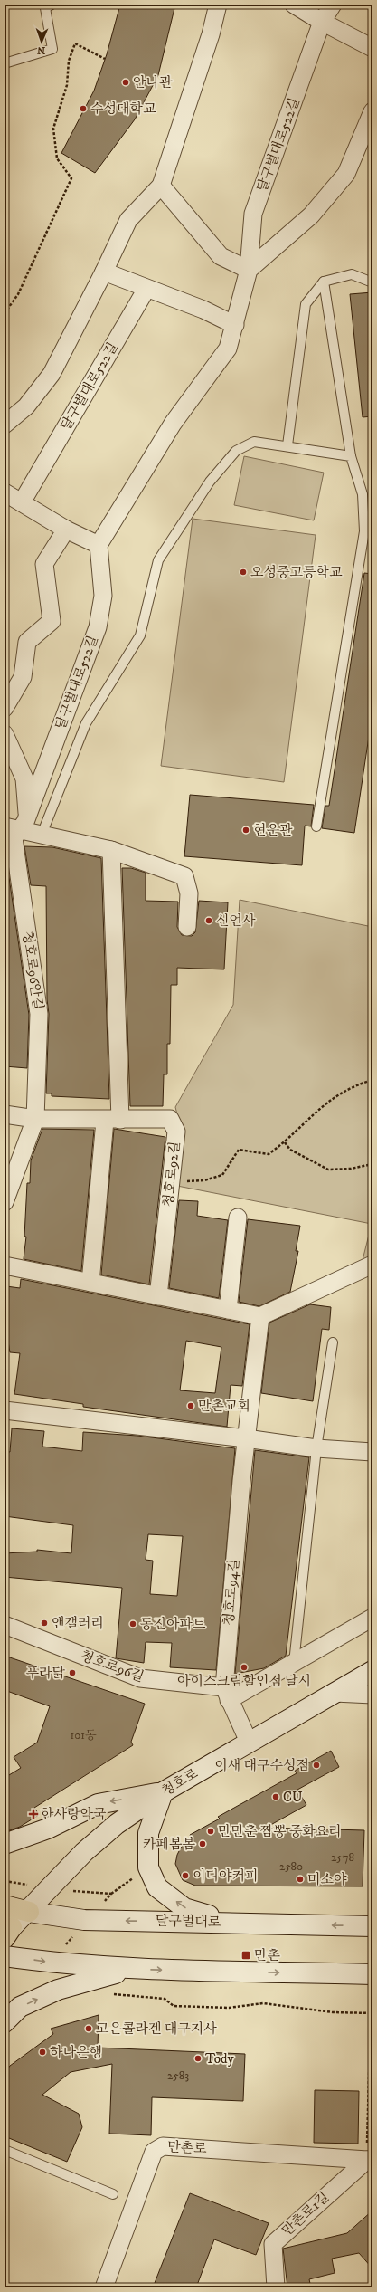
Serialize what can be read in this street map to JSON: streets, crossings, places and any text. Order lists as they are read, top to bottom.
{
  "streets": {
    "main road": ["청호로", "달구벌대로"],
    "street": [
      "달구벌대로522길",
      "청호로96안길",
      "청호로92길",
      "청호로94길",
      "청호로96길",
      "만촌로",
      "만촌로1길"
    ]
  },
  "crossings": [
    ["달구벌대로522길", "청호로96안길"],
    ["청호로96안길", "청호로92길"],
    ["청호로94길", "청호로96길"],
    ["청호로94길", "청호로"],
    ["청호로", "달구벌대로"],
    ["만촌로", "만촌로1길"]
  ],
  "places": {
    "other": [
      "안나관",
      "수성대학교",
      "오성중고등학교",
      "현운관",
      "신언사",
      "만촌교회",
      "앤갤러리",
      "동진아파트",
      "아이스크림할인점 달시",
      "푸라닭",
      "이새 대구수성점",
      "CU",
      "만만춘 짬뽕 중화요리",
      "카페봄봄",
      "이디야커피",
      "미소야",
      "고은콜라겐 대구지사",
      "하나은행",
      "Tody"
    ],
    "health": ["한사랑약국"],
    "transit": ["만촌"]
  },
  "house_numbers": [
    "101동",
    "2578",
    "2580",
    "2583"
  ],
  "north": "bottom"
}
